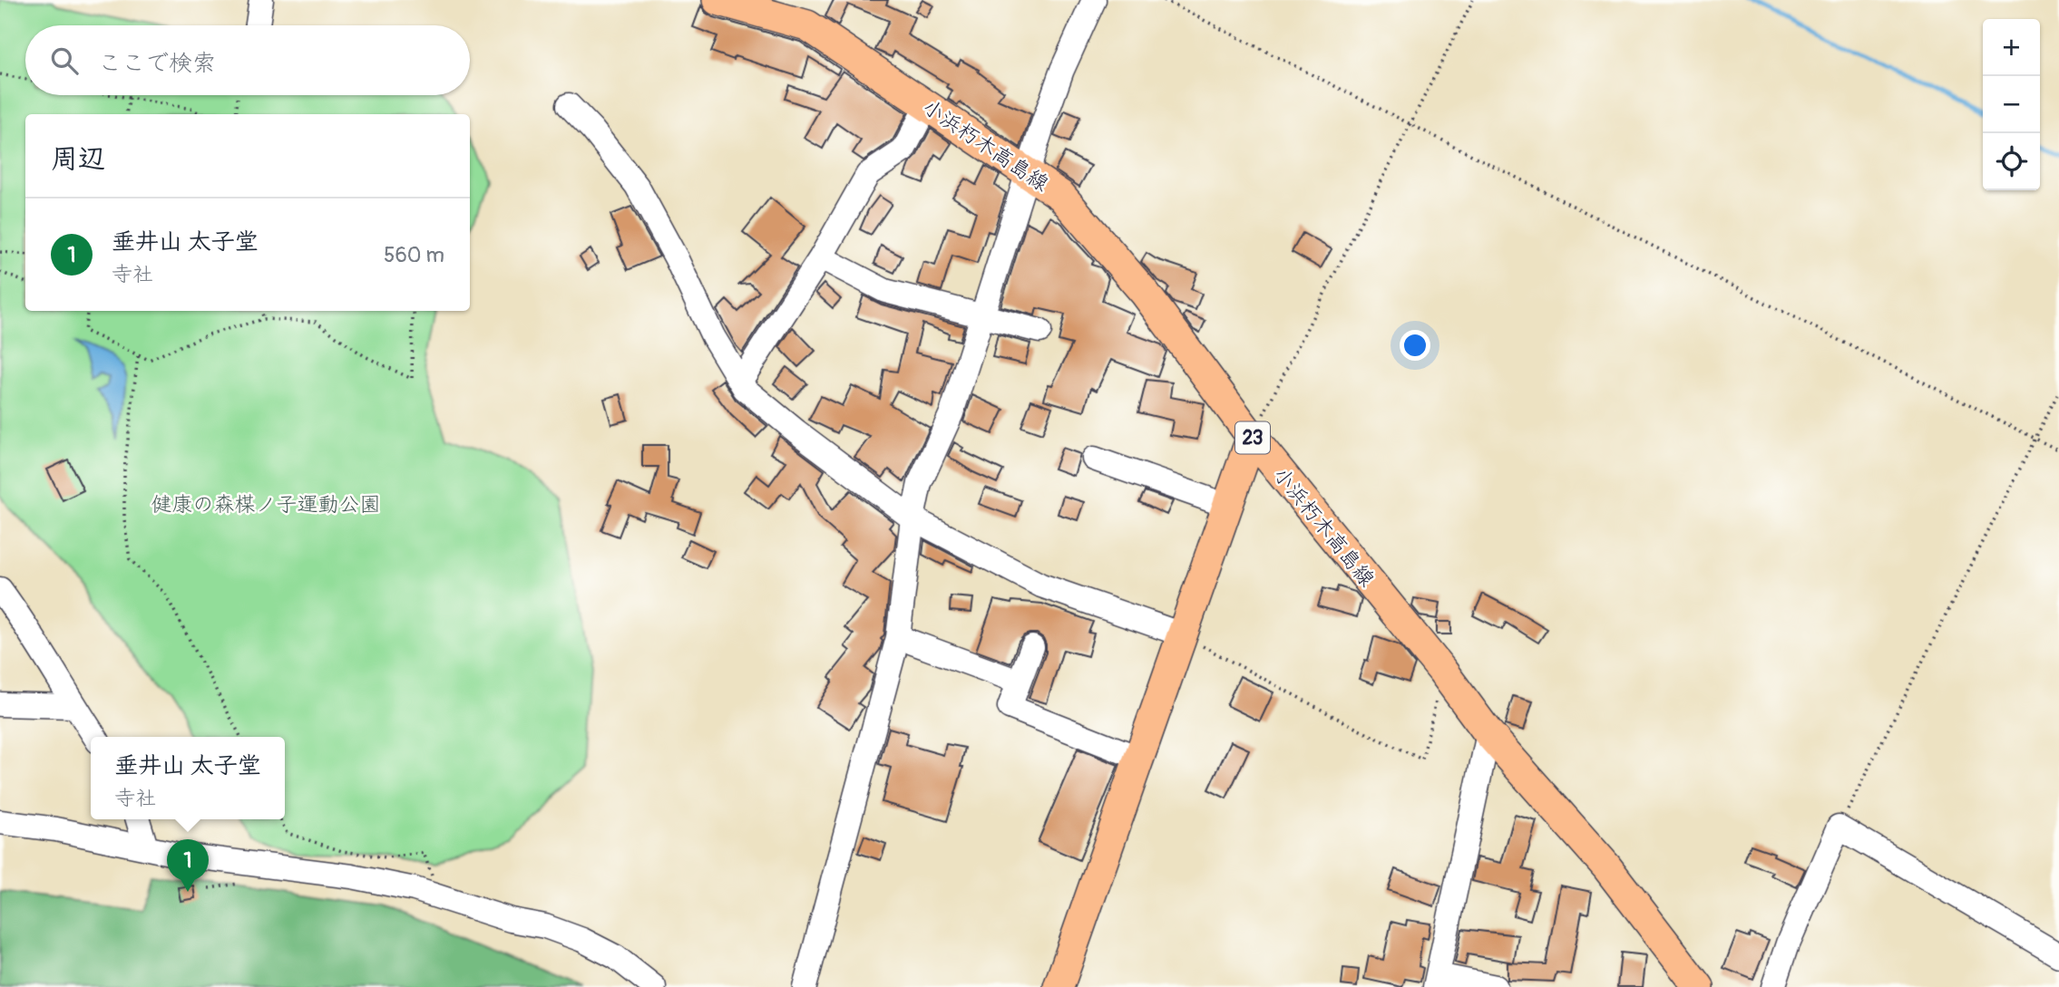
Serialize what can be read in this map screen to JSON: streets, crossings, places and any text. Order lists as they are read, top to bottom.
{
  "streets": {
    "main road": ["小浜朽木高島線", "23"]
  },
  "parks": ["健康の森楳ノ子運動公園"],
  "page": {
    "map_buttons": ["+", "−"],
    "search": "ここで検索",
    "heading": "周辺",
    "list": [
      {
        "mark": "1",
        "name": "垂井山 太子堂",
        "note": "寺社",
        "value": "560 m"
      }
    ],
    "popup": ["垂井山 太子堂", "寺社"],
    "pins": "1"
  }
}
